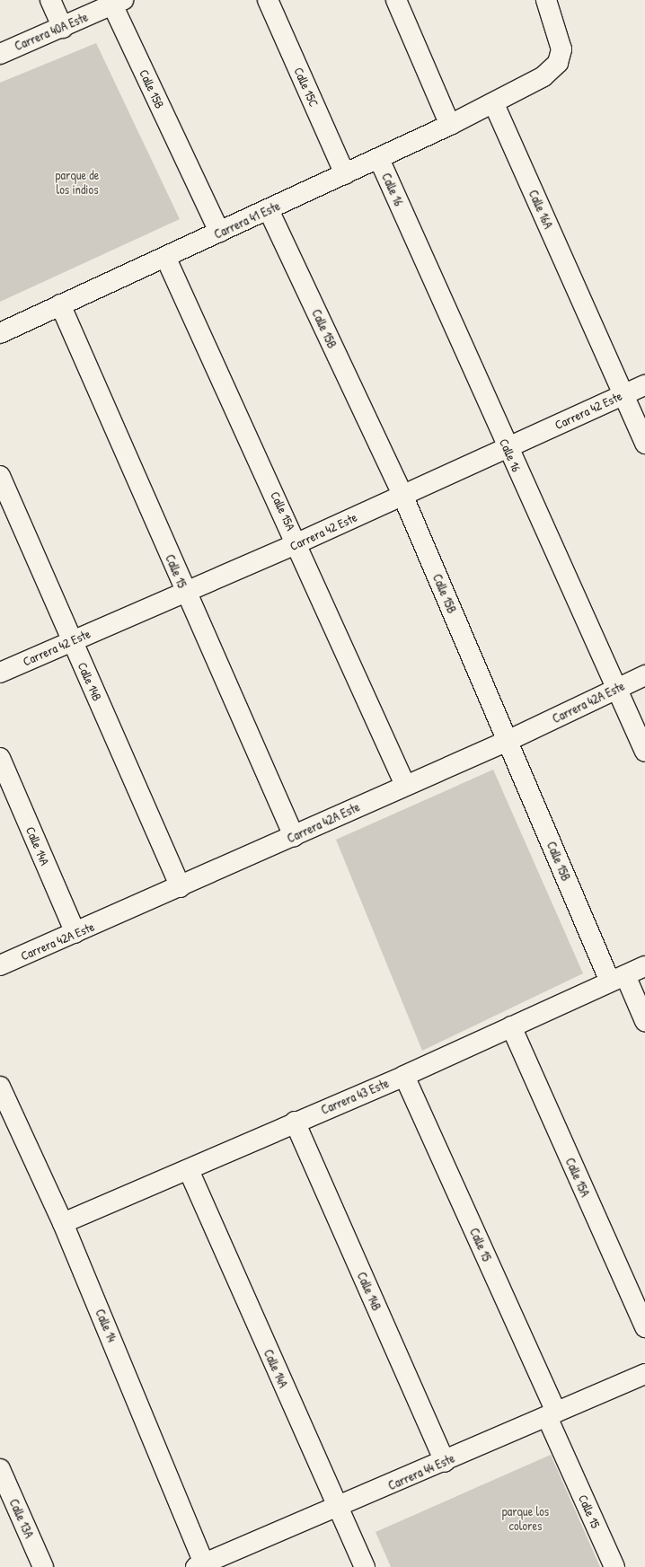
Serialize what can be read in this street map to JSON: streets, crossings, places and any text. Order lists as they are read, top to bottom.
{
  "streets": {
    "street": [
      "Carrera 40A Este",
      "Calle 15C",
      "Calle 15B",
      "Calle 16",
      "Calle 16A",
      "Carrera 41 Este",
      "Carrera 42 Este",
      "Calle 15A",
      "Calle 15",
      "Calle 14B",
      "Carrera 42A Este",
      "Calle 14A",
      "Carrera 43 Este",
      "Calle 14",
      "Carrera 44 Este",
      "Calle 13A"
    ]
  },
  "crossings": [
    ["Carrera 40A Este", "Calle 15B"],
    ["Calle 15C", "Carrera 41 Este"],
    ["Calle 15B", "Carrera 41 Este"],
    ["Calle 15B", "Carrera 42 Este"],
    ["Calle 15B", "Carrera 42A Este"],
    ["Calle 15B", "Carrera 43 Este"],
    ["Calle 16", "Carrera 41 Este"],
    ["Calle 16", "Carrera 42 Este"],
    ["Calle 16", "Carrera 42A Este"],
    ["Calle 16A", "Carrera 41 Este"],
    ["Calle 16A", "Carrera 42 Este"],
    ["Carrera 41 Este", "Calle 15A"],
    ["Carrera 41 Este", "Calle 15"],
    ["Carrera 42 Este", "Calle 15A"],
    ["Carrera 42 Este", "Calle 15"],
    ["Carrera 42 Este", "Calle 14B"],
    ["Calle 15A", "Carrera 42A Este"],
    ["Calle 15A", "Carrera 43 Este"],
    ["Calle 15", "Carrera 42A Este"],
    ["Calle 15", "Carrera 43 Este"],
    ["Calle 15", "Carrera 44 Este"],
    ["Calle 14B", "Carrera 42A Este"],
    ["Calle 14B", "Carrera 43 Este"],
    ["Calle 14B", "Carrera 44 Este"],
    ["Carrera 42A Este", "Calle 14A"],
    ["Calle 14A", "Carrera 43 Este"],
    ["Calle 14A", "Carrera 44 Este"],
    ["Carrera 43 Este", "Calle 14"],
    ["Calle 14", "Carrera 44 Este"]
  ],
  "parks": ["parque de los indios", "parque los colores"]
}
